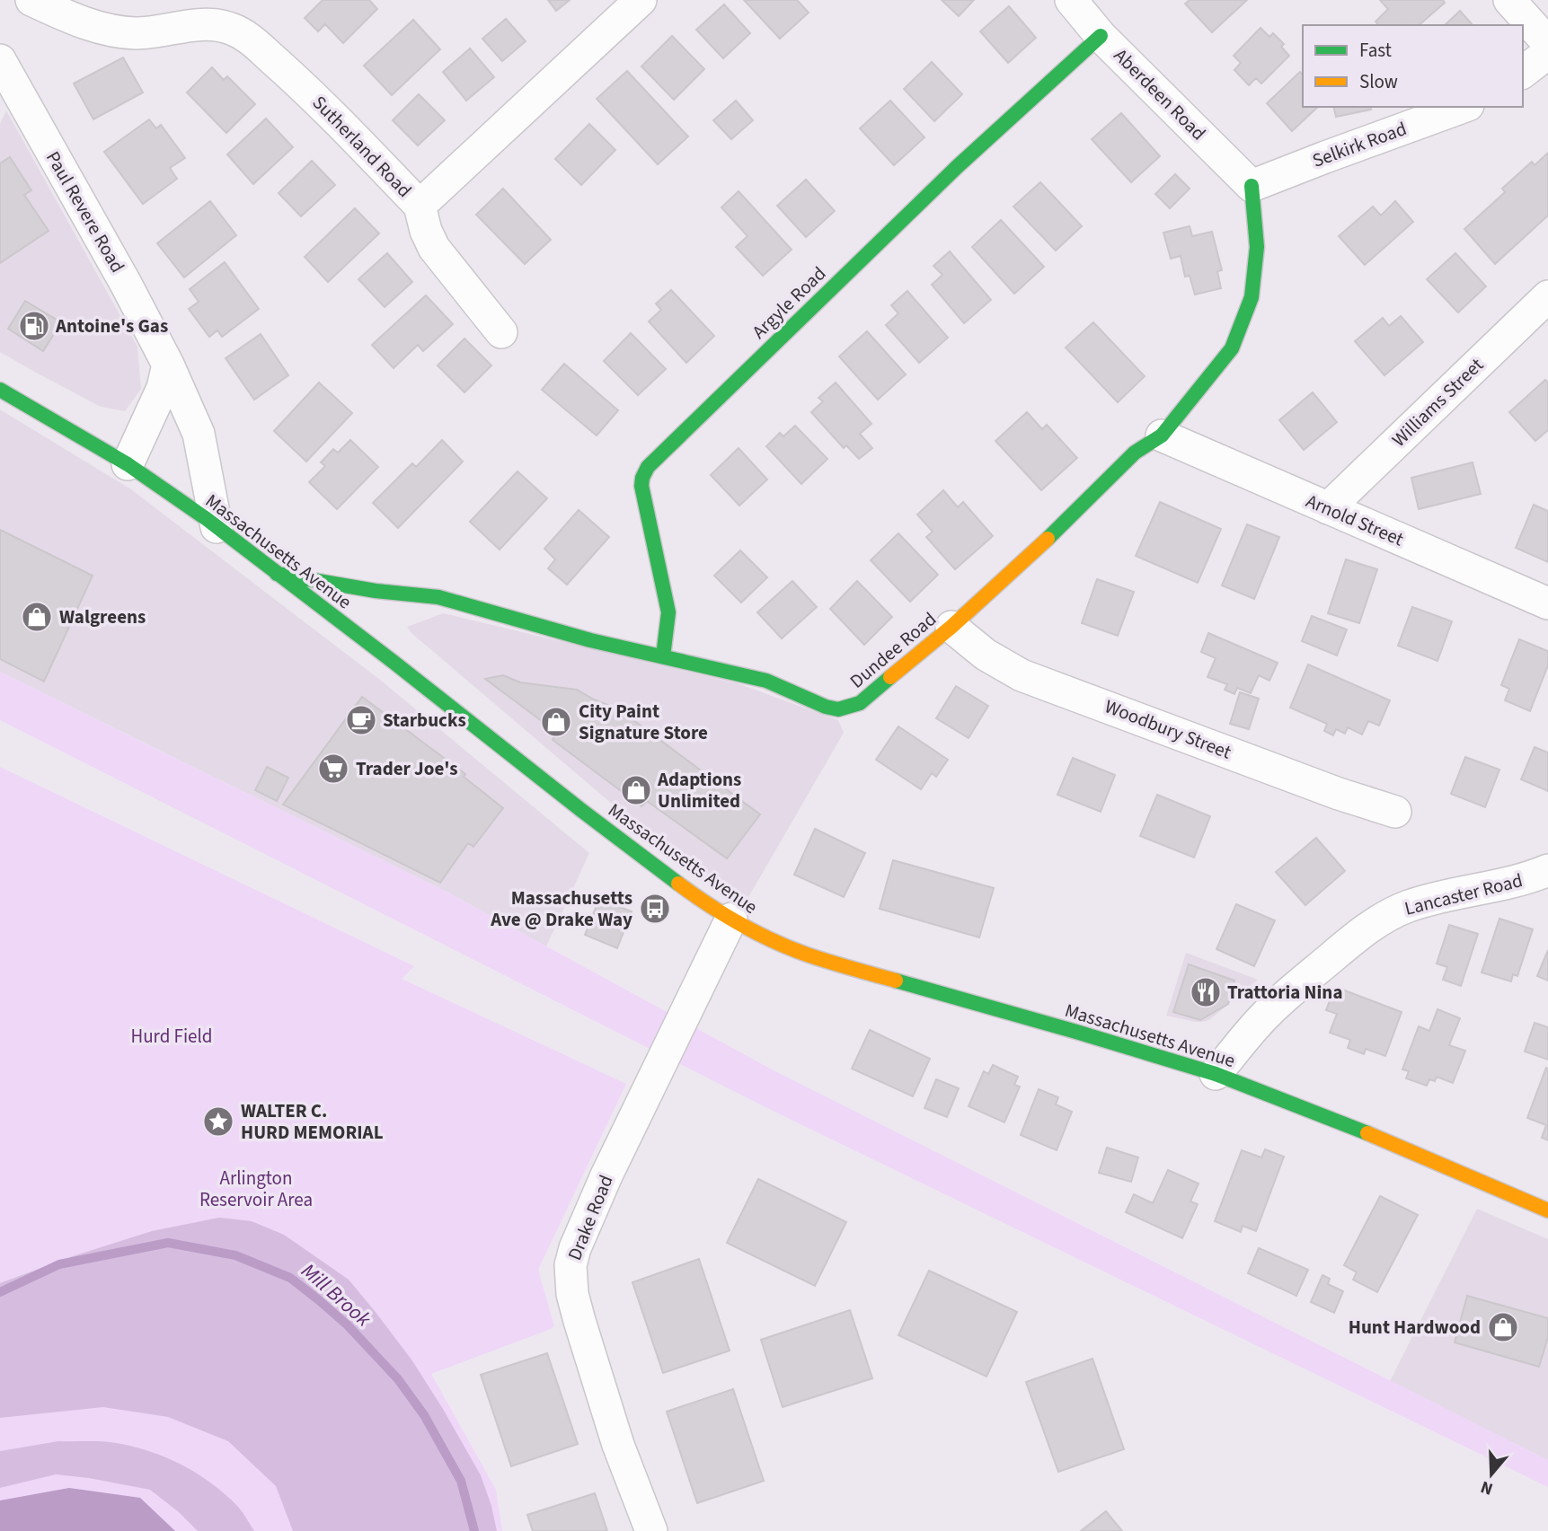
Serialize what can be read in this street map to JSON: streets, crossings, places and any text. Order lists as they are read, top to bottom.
{
  "streets": {
    "street": [
      "Aberdeen Road",
      "Selkirk Road",
      "Sutherland Road",
      "Paul Revere Road",
      "Argyle Road",
      "Williams Street",
      "Arnold Street",
      "Massachusetts Avenue",
      "Dundee Road",
      "Woodbury Street",
      "Lancaster Road",
      "Drake Road"
    ]
  },
  "crossings": [
    ["Aberdeen Road", "Selkirk Road"],
    ["Aberdeen Road", "Argyle Road"],
    ["Aberdeen Road", "Dundee Road"],
    ["Selkirk Road", "Dundee Road"],
    ["Paul Revere Road", "Massachusetts Avenue"],
    ["Argyle Road", "Dundee Road"],
    ["Williams Street", "Arnold Street"],
    ["Arnold Street", "Dundee Road"],
    ["Massachusetts Avenue", "Dundee Road"],
    ["Massachusetts Avenue", "Lancaster Road"],
    ["Massachusetts Avenue", "Drake Road"],
    ["Dundee Road", "Woodbury Street"]
  ],
  "water": ["Mill Brook"],
  "parks": ["Hurd Field", "Arlington Reservoir Area"],
  "places": {
    "fuel station": ["Antoine's Gas"],
    "shop": [
      "Walgreens",
      "City Paint Signature Store",
      "Adaptions Unlimited",
      "Hunt Hardwood"
    ],
    "cafe": ["Starbucks"],
    "supermarket": ["Trader Joe's"],
    "bus stop": ["Massachusetts Ave @ Drake Way"],
    "restaurant": ["Trattoria Nina"],
    "place": ["WALTER C. HURD MEMORIAL"]
  },
  "legend": ["Fast", "Slow"],
  "north": "bottom"
}
